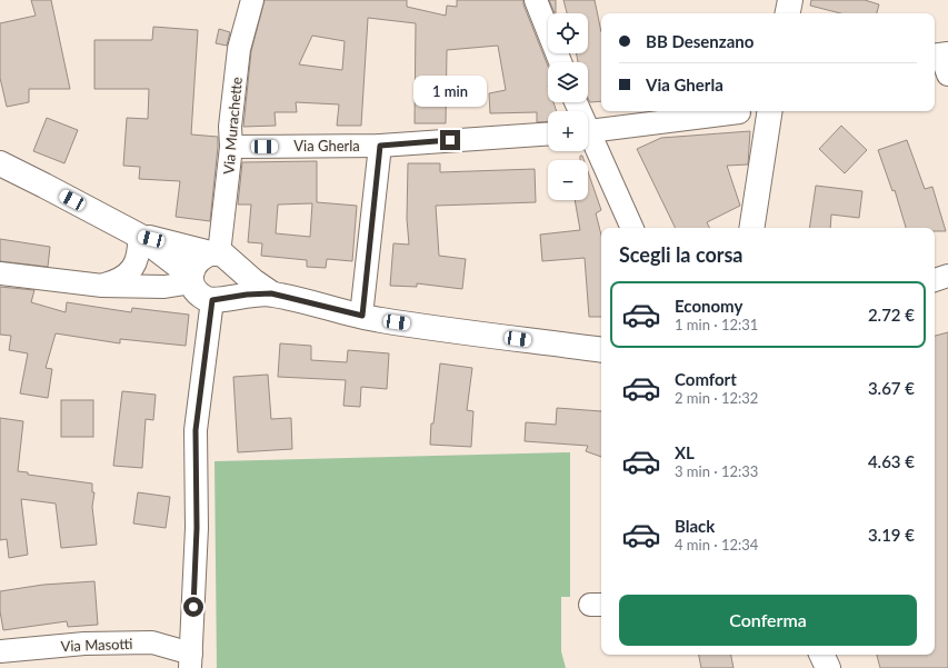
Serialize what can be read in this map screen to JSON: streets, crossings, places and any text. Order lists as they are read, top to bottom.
{
  "streets": {
    "street": ["Via Murachette", "Via Gherla", "Via Masotti"]
  },
  "crossings": [
    ["Via Murachette", "Via Gherla"]
  ],
  "page": {
    "map_buttons": ["+", "−"],
    "banner": ["BB Desenzano", "Via Gherla"],
    "bubble": "1 min",
    "heading": "Scegli la corsa",
    "list": [
      {
        "name": "Economy",
        "note": "1 min · 12:31",
        "value": "2.72 €"
      },
      {
        "name": "Comfort",
        "note": "2 min · 12:32",
        "value": "3.67 €"
      },
      {
        "name": "XL",
        "note": "3 min · 12:33",
        "value": "4.63 €"
      },
      {
        "name": "Black",
        "note": "4 min · 12:34",
        "value": "3.19 €"
      }
    ],
    "buttons": "Conferma"
  }
}
